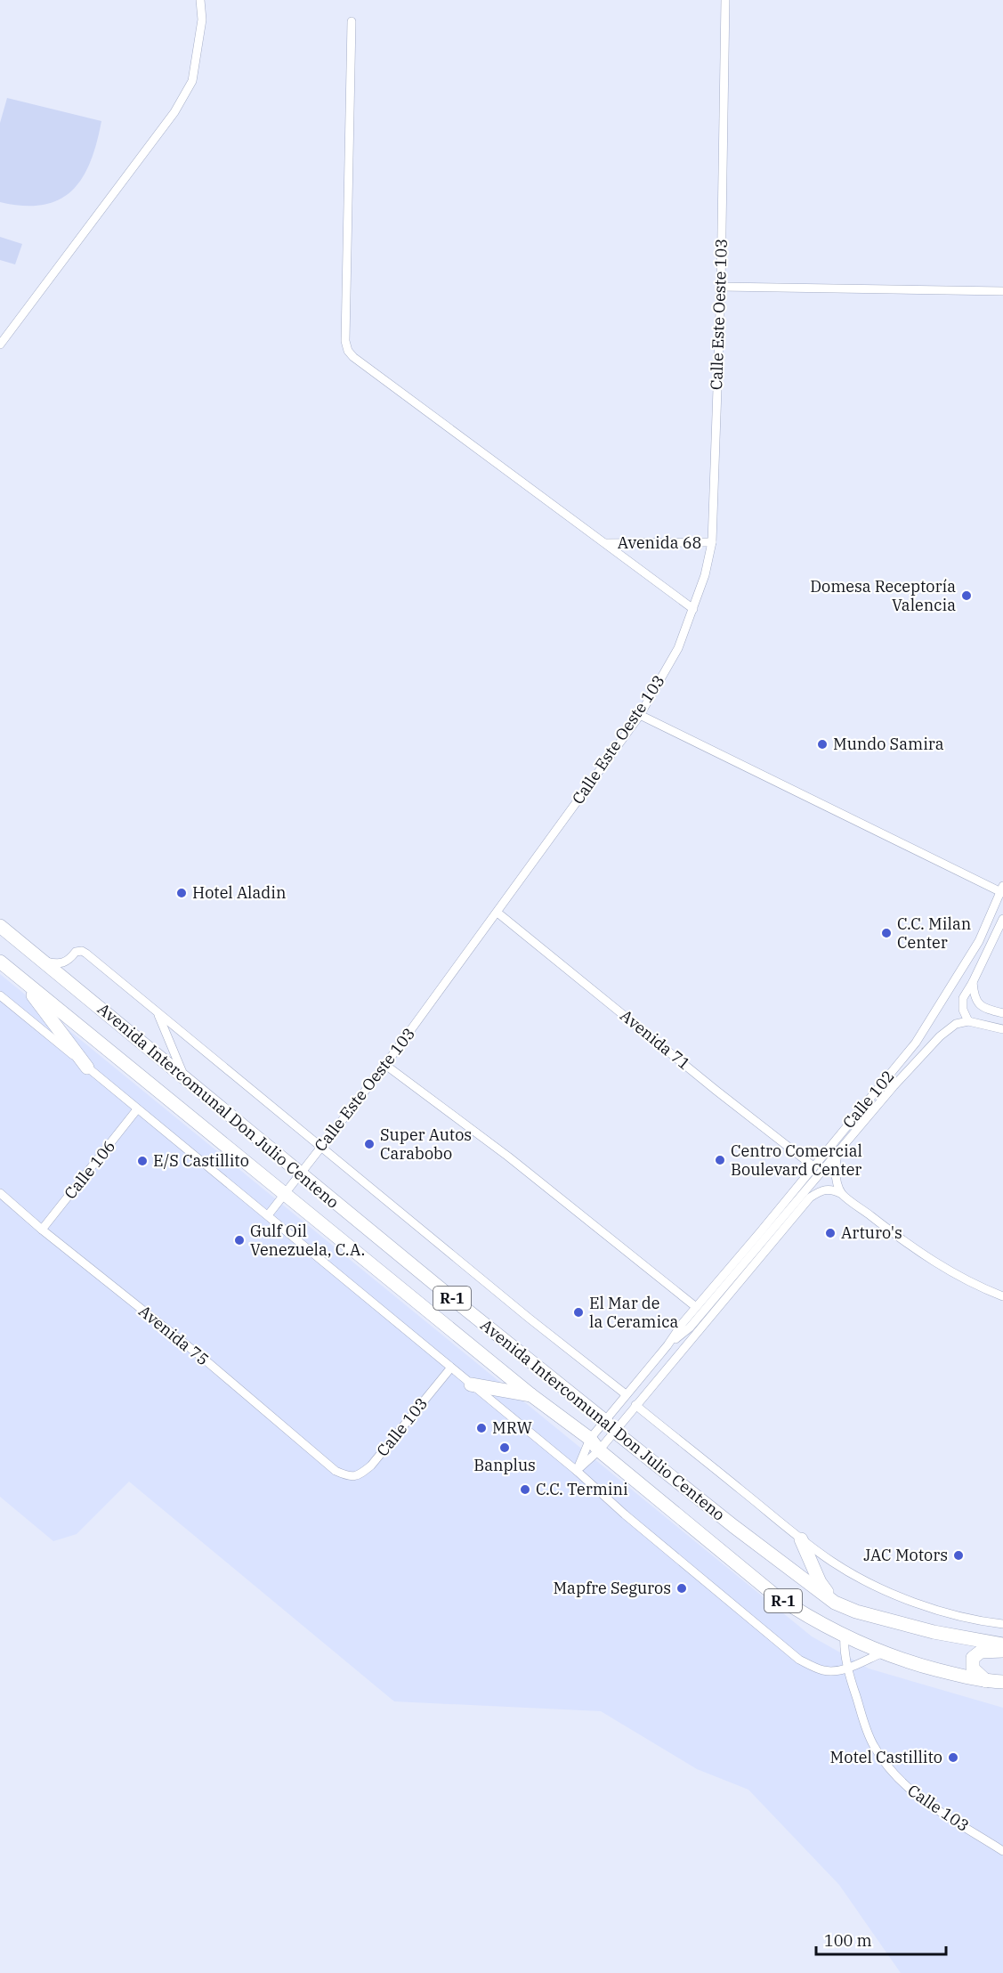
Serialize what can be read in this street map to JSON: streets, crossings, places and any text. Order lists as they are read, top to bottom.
{
  "streets": {
    "main road": ["Avenida Intercomunal Don Julio Centeno", "R-1"],
    "street": [
      "Calle Este Oeste 103",
      "Avenida 68",
      "Avenida 71",
      "Calle 102",
      "Calle 106",
      "Avenida 75",
      "Calle 103"
    ]
  },
  "crossings": [
    ["Calle Este Oeste 103", "Avenida 68"],
    ["Calle Este Oeste 103", "Avenida 71"],
    ["Calle Este Oeste 103", "Avenida Intercomunal Don Julio Centeno"],
    ["Avenida 71", "Calle 102"],
    ["Calle 102", "Avenida Intercomunal Don Julio Centeno"],
    ["Avenida Intercomunal Don Julio Centeno", "Calle 103"],
    ["Calle 106", "Avenida 75"],
    ["Avenida 75", "Calle 103"]
  ],
  "places": [
    "Domesa Receptoría Valencia",
    "Mundo Samira",
    "Hotel Aladin",
    "C.C. Milan Center",
    "Super Autos Carabobo",
    "Centro Comercial Boulevard Center",
    "E/S Castillito",
    "Arturo's",
    "Gulf Oil Venezuela, C.A.",
    "El Mar de la Ceramica",
    "MRW",
    "Banplus",
    "C.C. Termini",
    "JAC Motors",
    "Mapfre Seguros",
    "Motel Castillito"
  ],
  "scale_bar": "100 m"
}
